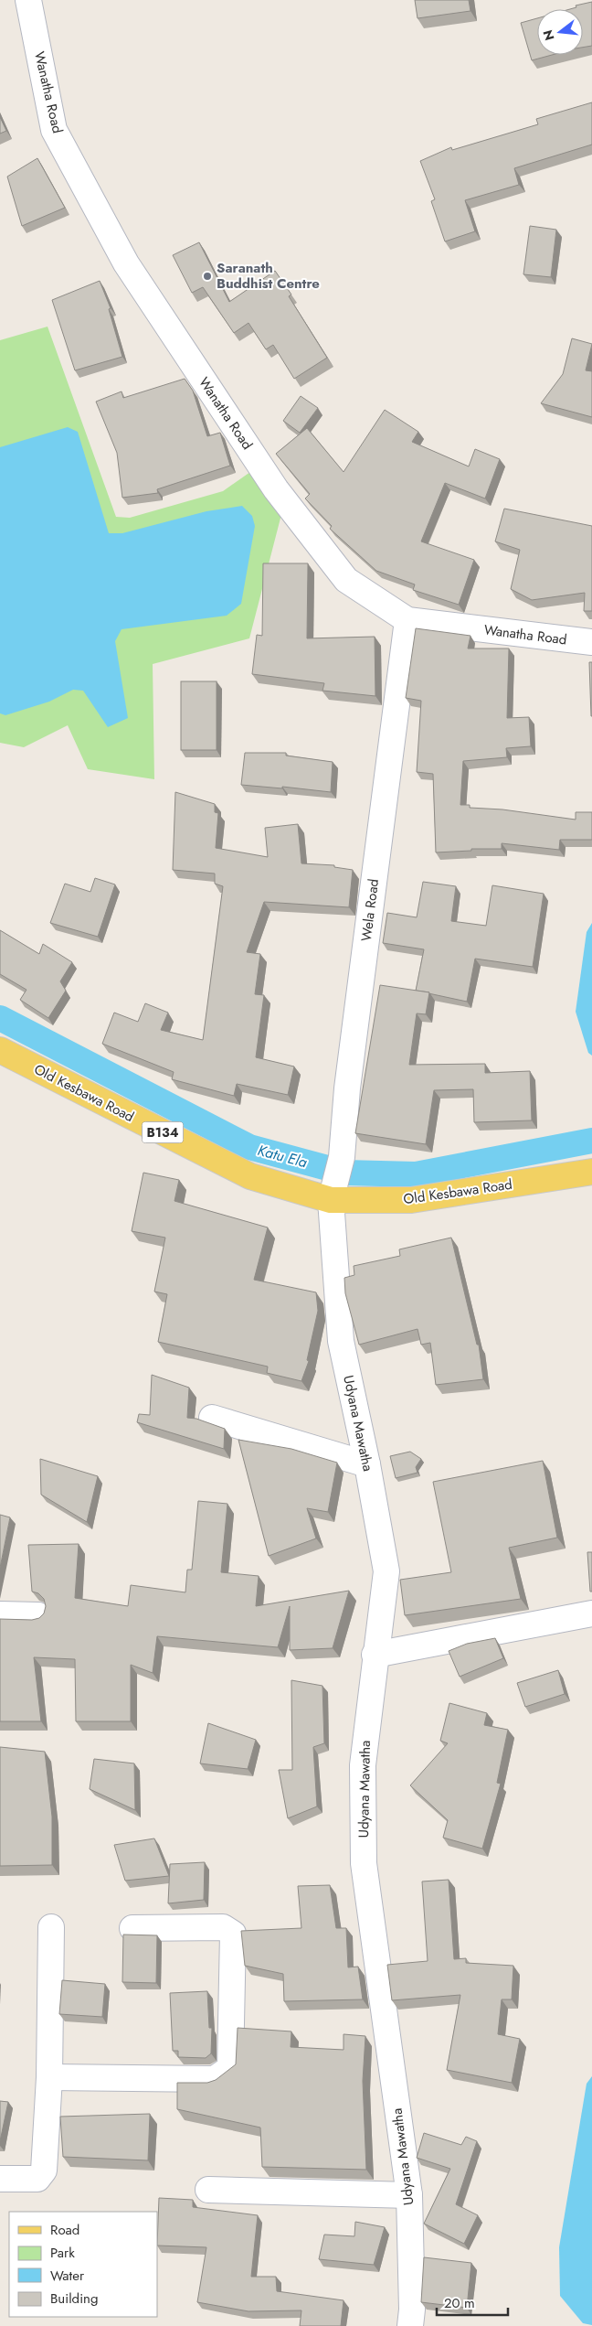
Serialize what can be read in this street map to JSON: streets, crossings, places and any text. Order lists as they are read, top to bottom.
{
  "streets": {
    "main road": ["Old Kesbawa Road", "B134"],
    "street": ["Wanatha Road", "Wela Road", "Udyana Mawatha"]
  },
  "crossings": [
    ["Wanatha Road", "Wela Road"],
    ["Wela Road", "Old Kesbawa Road"],
    ["Wela Road", "Udyana Mawatha"],
    ["Old Kesbawa Road", "Udyana Mawatha"]
  ],
  "water": ["Katu Ela"],
  "places": ["Saranath Buddhist Centre"],
  "legend": [
    "Road",
    "Park",
    "Water",
    "Building"
  ],
  "scale_bar": "20 m",
  "north": "left"
}
